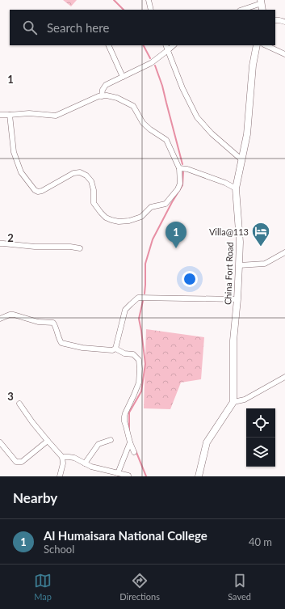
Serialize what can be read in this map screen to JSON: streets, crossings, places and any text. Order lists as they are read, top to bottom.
{
  "streets": {
    "street": ["China Fort Road"]
  },
  "places": {
    "hotel": ["Villa@113"]
  },
  "page": {
    "search": "Search here",
    "pins": "1",
    "heading": "Nearby",
    "list": [
      {
        "mark": "1",
        "name": "Al Humaisara National College",
        "note": "School",
        "value": "40 m"
      }
    ],
    "nav": ["Map", "Directions", "Saved"]
  },
  "grid": {
    "rows": ["1", "2", "3"]
  }
}
